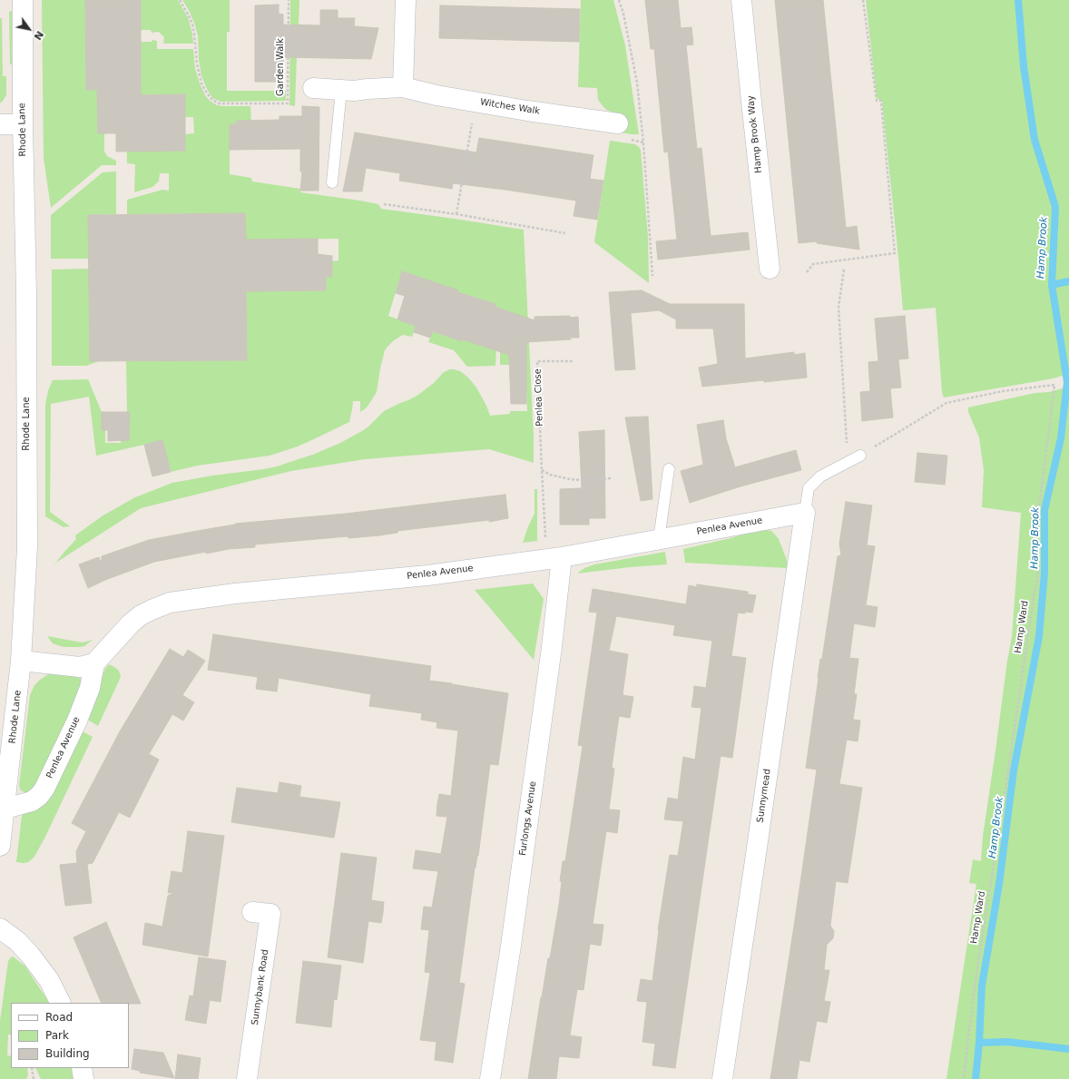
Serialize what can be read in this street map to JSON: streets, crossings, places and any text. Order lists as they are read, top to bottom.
{
  "streets": {
    "street": [
      "Witches Walk",
      "Rhode Lane",
      "Hamp Brook Way",
      "Penlea Avenue",
      "Sunnymead",
      "Furlongs Avenue",
      "Sunnybank Road"
    ],
    "path": ["Garden Walk", "Penlea Close", "Hamp Ward"]
  },
  "crossings": [
    ["Rhode Lane", "Penlea Avenue"],
    ["Penlea Close", "Penlea Avenue"],
    ["Penlea Close", "Furlongs Avenue"],
    ["Penlea Avenue", "Sunnymead"],
    ["Penlea Avenue", "Furlongs Avenue"]
  ],
  "water": ["Hamp Brook"],
  "legend": ["Road", "Park", "Building"],
  "north": "bottom right"
}
